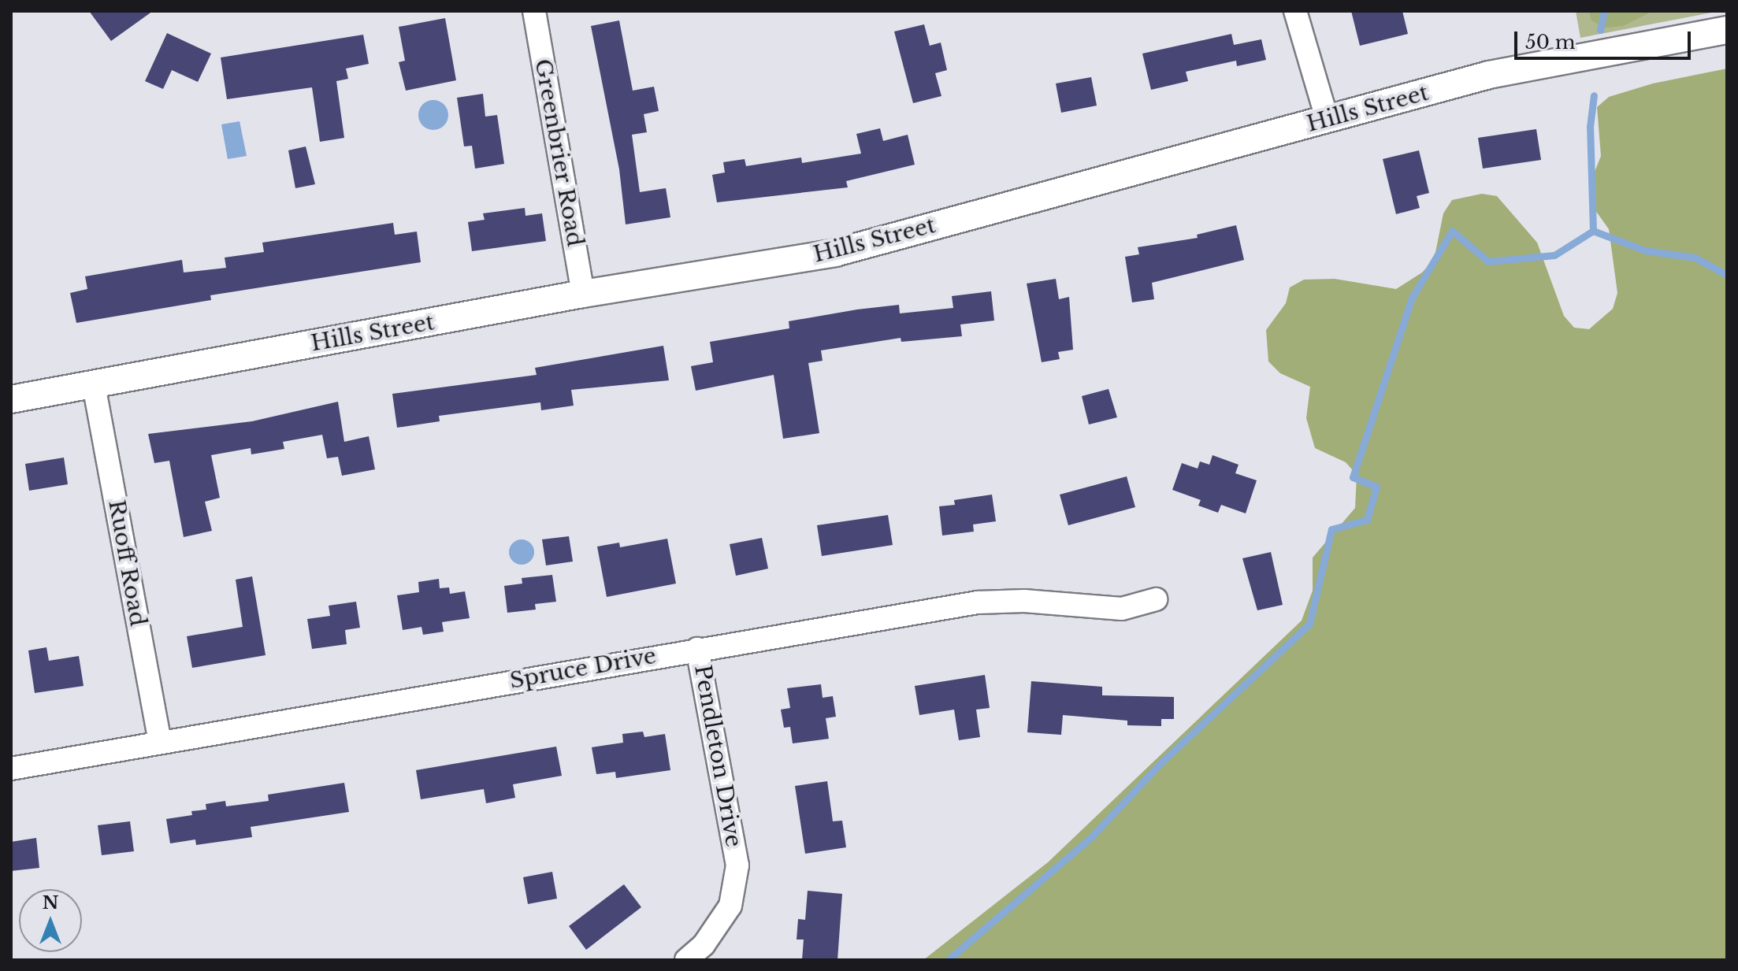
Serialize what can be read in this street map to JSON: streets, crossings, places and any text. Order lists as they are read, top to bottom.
{
  "streets": {
    "street": [
      "Hills Street",
      "Greenbrier Road",
      "Ruoff Road",
      "Spruce Drive",
      "Pendleton Drive"
    ]
  },
  "crossings": [
    ["Hills Street", "Greenbrier Road"],
    ["Hills Street", "Ruoff Road"],
    ["Ruoff Road", "Spruce Drive"],
    ["Spruce Drive", "Pendleton Drive"]
  ],
  "scale_bar": "50 m",
  "north": "top"
}
